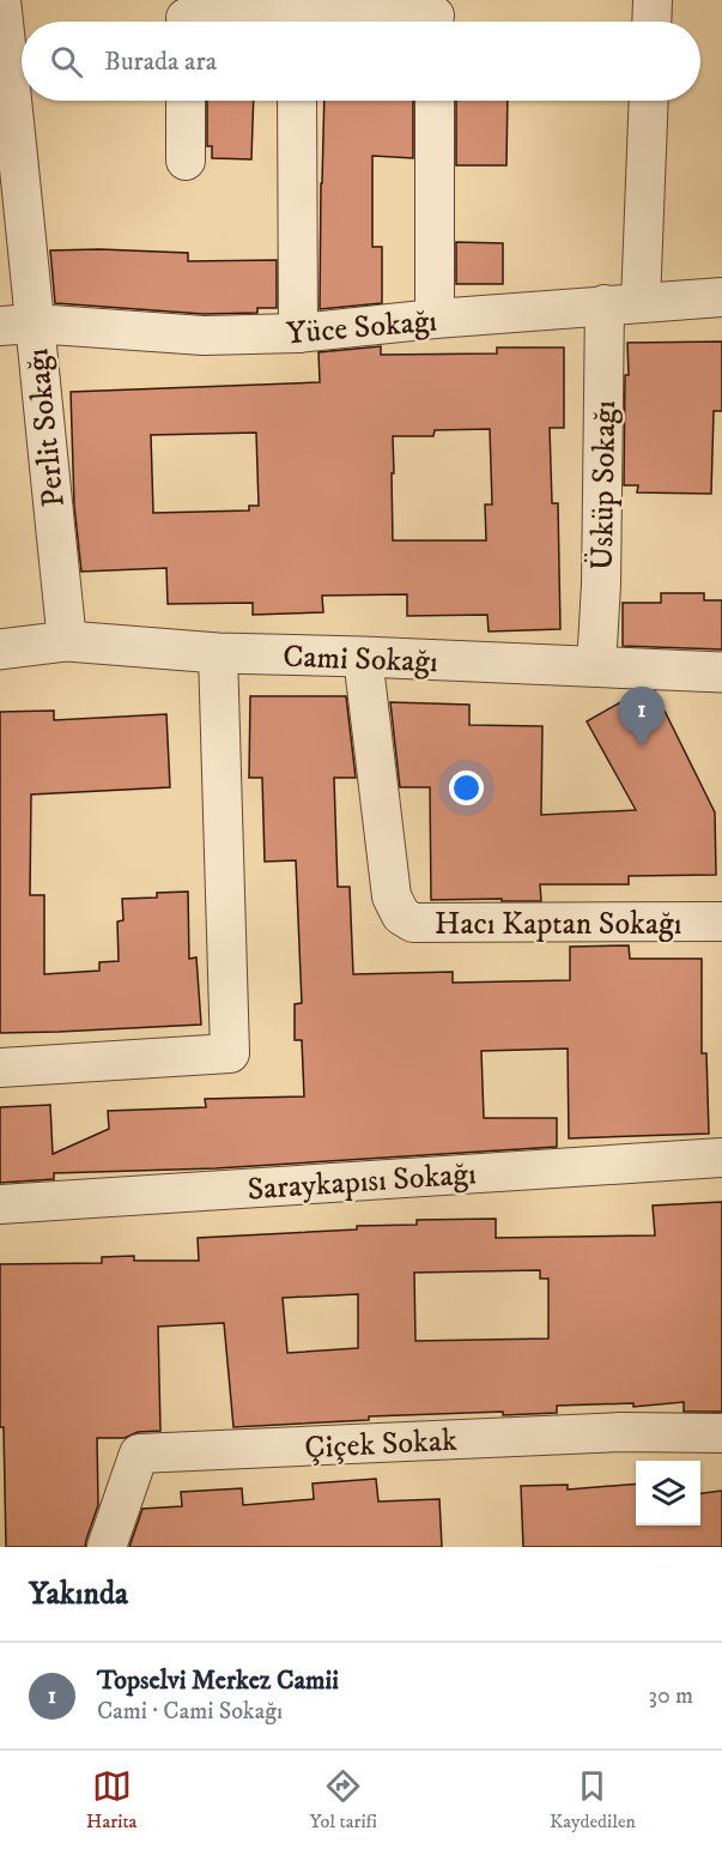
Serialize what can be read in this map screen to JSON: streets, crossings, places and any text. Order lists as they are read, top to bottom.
{
  "streets": {
    "street": [
      "Yüce Sokağı",
      "Perlit Sokağı",
      "Üsküp Sokağı",
      "Cami Sokağı",
      "Hacı Kaptan Sokağı",
      "Saraykapısı Sokağı",
      "Çiçek Sokak"
    ]
  },
  "crossings": [
    ["Yüce Sokağı", "Perlit Sokağı"],
    ["Yüce Sokağı", "Üsküp Sokağı"],
    ["Perlit Sokağı", "Cami Sokağı"],
    ["Üsküp Sokağı", "Cami Sokağı"],
    ["Cami Sokağı", "Hacı Kaptan Sokağı"]
  ],
  "page": {
    "search": "Burada ara",
    "pins": "1",
    "heading": "Yakında",
    "list": [
      {
        "mark": "1",
        "name": "Topselvi Merkez Camii",
        "note": "Cami · Cami Sokağı",
        "value": "30 m"
      }
    ],
    "nav": ["Harita", "Yol tarifi", "Kaydedilen"]
  }
}
